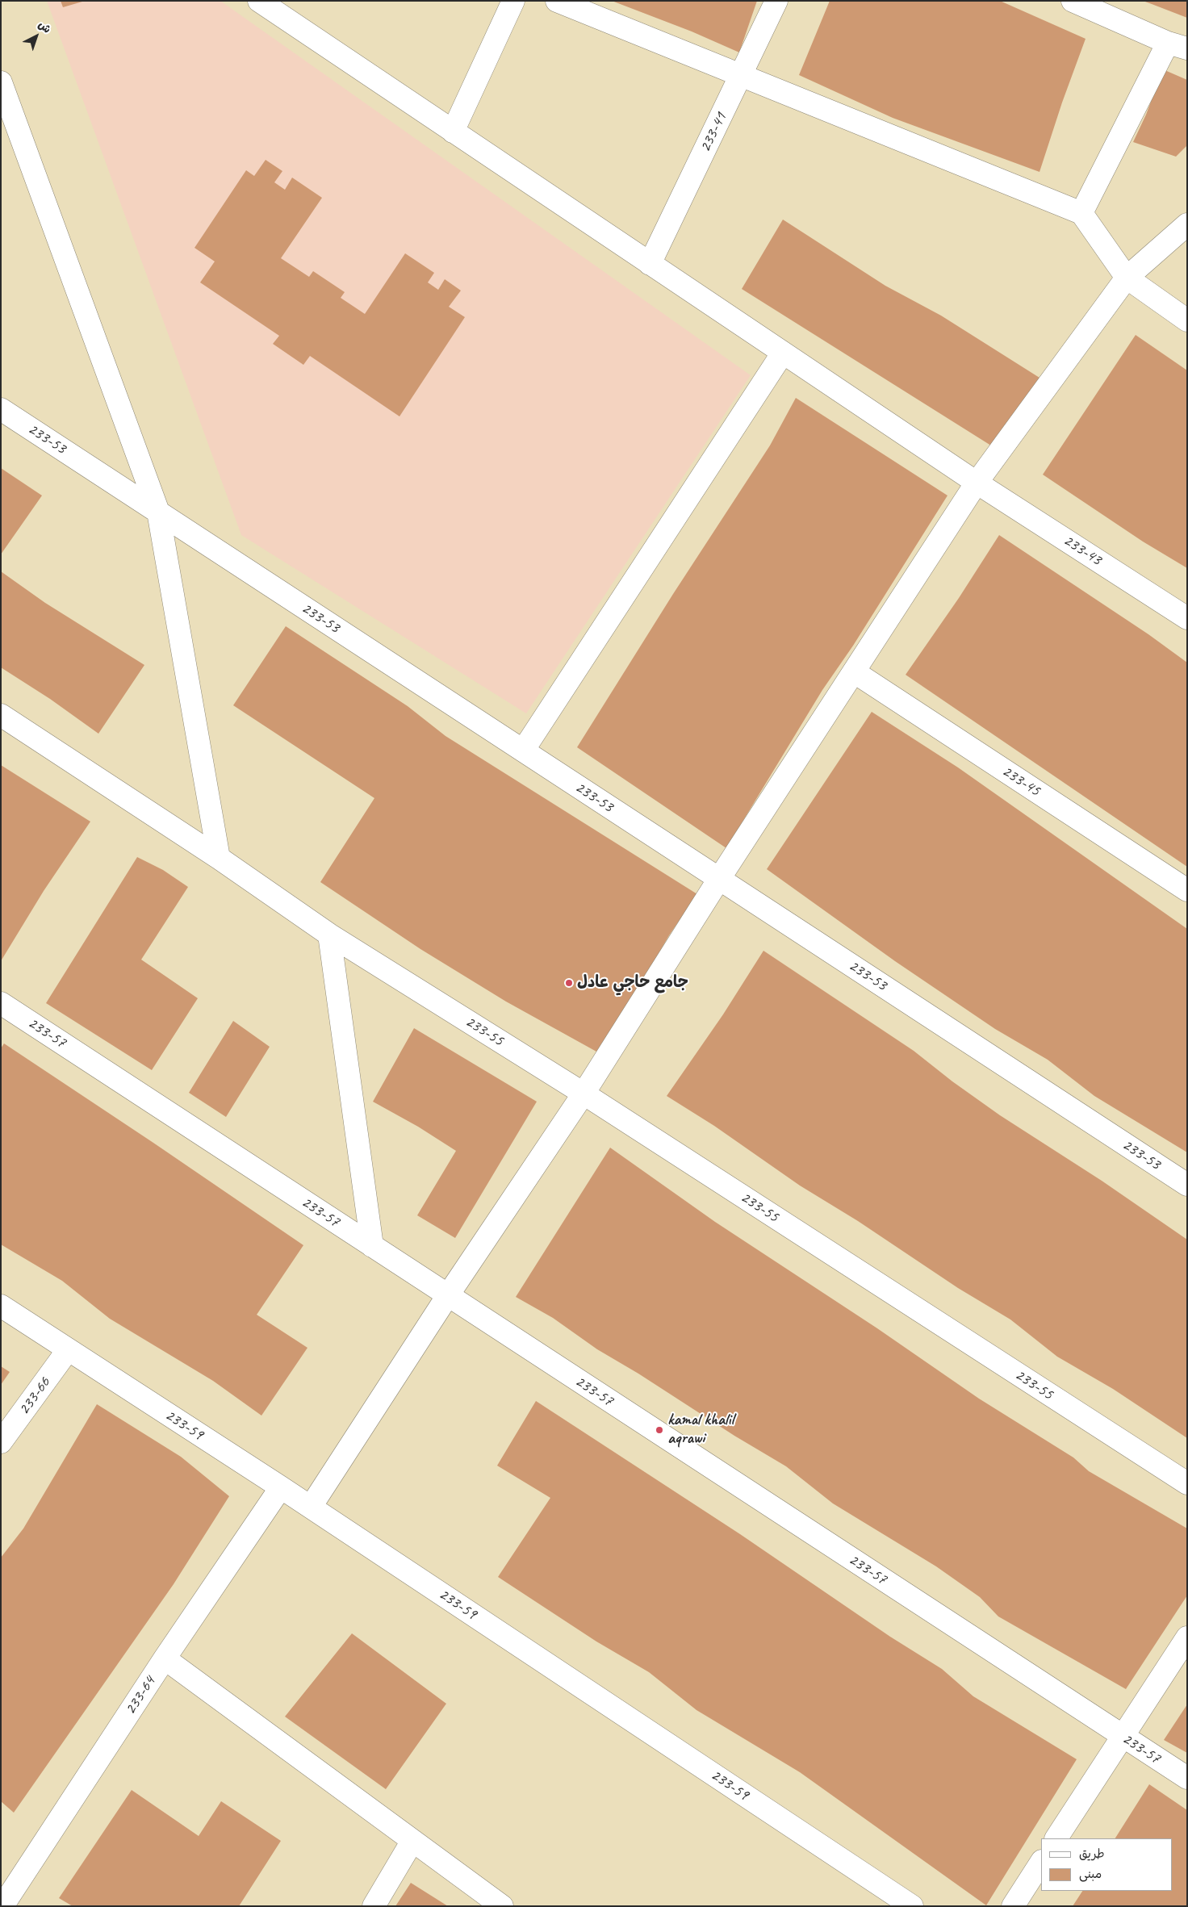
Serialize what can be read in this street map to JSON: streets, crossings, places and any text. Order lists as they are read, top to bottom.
{
  "streets": {
    "street": [
      "233-41",
      "233-53",
      "233-43",
      "233-45",
      "233-55",
      "233-57",
      "233-66",
      "233-59",
      "233-64"
    ]
  },
  "crossings": [
    ["233-41", "233-43"],
    ["233-66", "233-59"],
    ["233-59", "233-64"]
  ],
  "places": ["جامع حاجي عادل", "kamal khalil aqrawi"],
  "legend": ["طريق", "مبنى"],
  "north": "top right"
}
